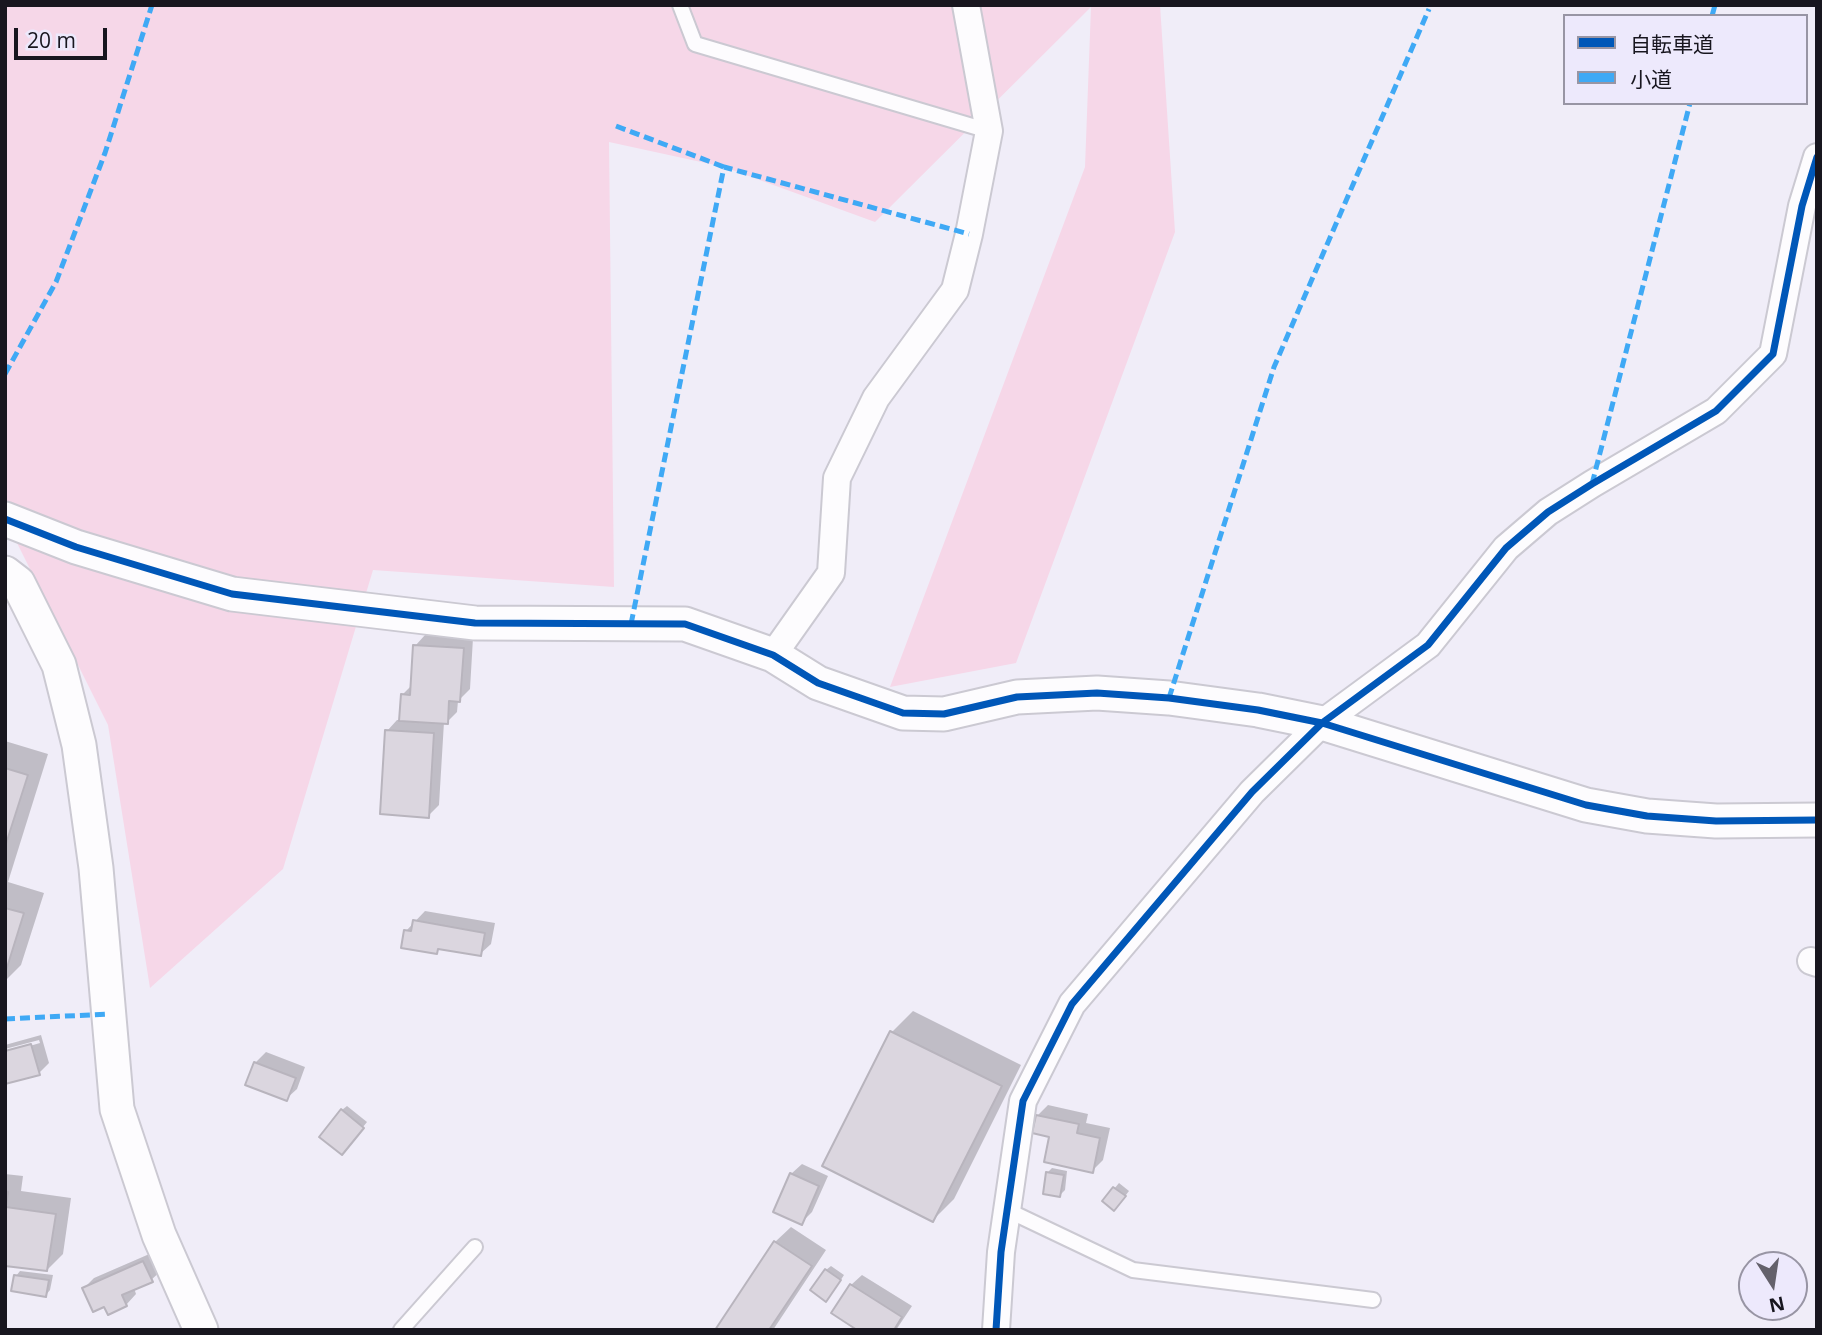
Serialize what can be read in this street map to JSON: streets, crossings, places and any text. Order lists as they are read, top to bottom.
{
  "legend": ["自転車道", "小道"],
  "scale_bar": "20 m",
  "north": "bottom"
}
